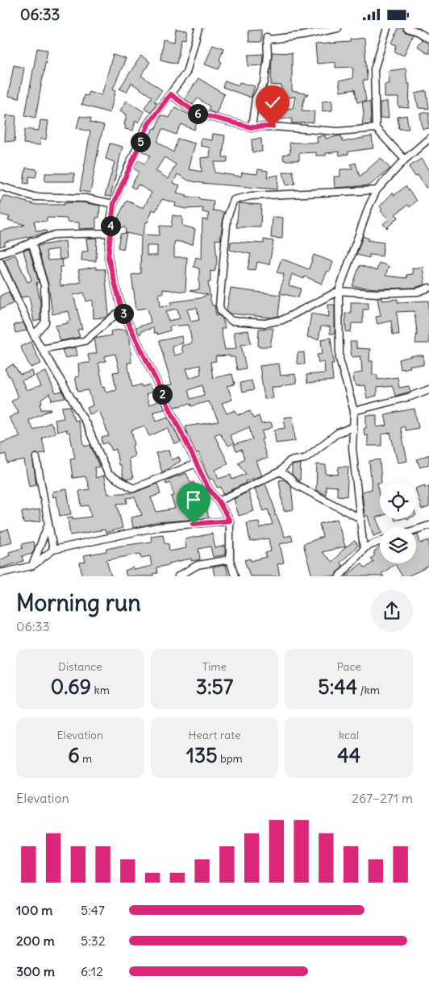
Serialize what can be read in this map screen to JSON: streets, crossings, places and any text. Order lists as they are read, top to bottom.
{
  "page": {
    "status": "06:33",
    "pins": [
      "6",
      "5",
      "4",
      "3",
      "2"
    ],
    "heading": ["Morning run", "06:33"],
    "stats": [
      ["Distance", "0.69 km"],
      ["Time", "3:57"],
      ["Pace", "5:44 /km"],
      ["Elevation", "6 m"],
      ["Heart rate", "135 bpm"],
      ["kcal", "44"]
    ],
    "chart": ["Elevation", "267–271 m"],
    "list": [
      {
        "name": "100 m",
        "note": "5:47"
      },
      {
        "name": "200 m",
        "note": "5:32"
      },
      {
        "name": "300 m",
        "note": "6:12"
      }
    ]
  }
}
